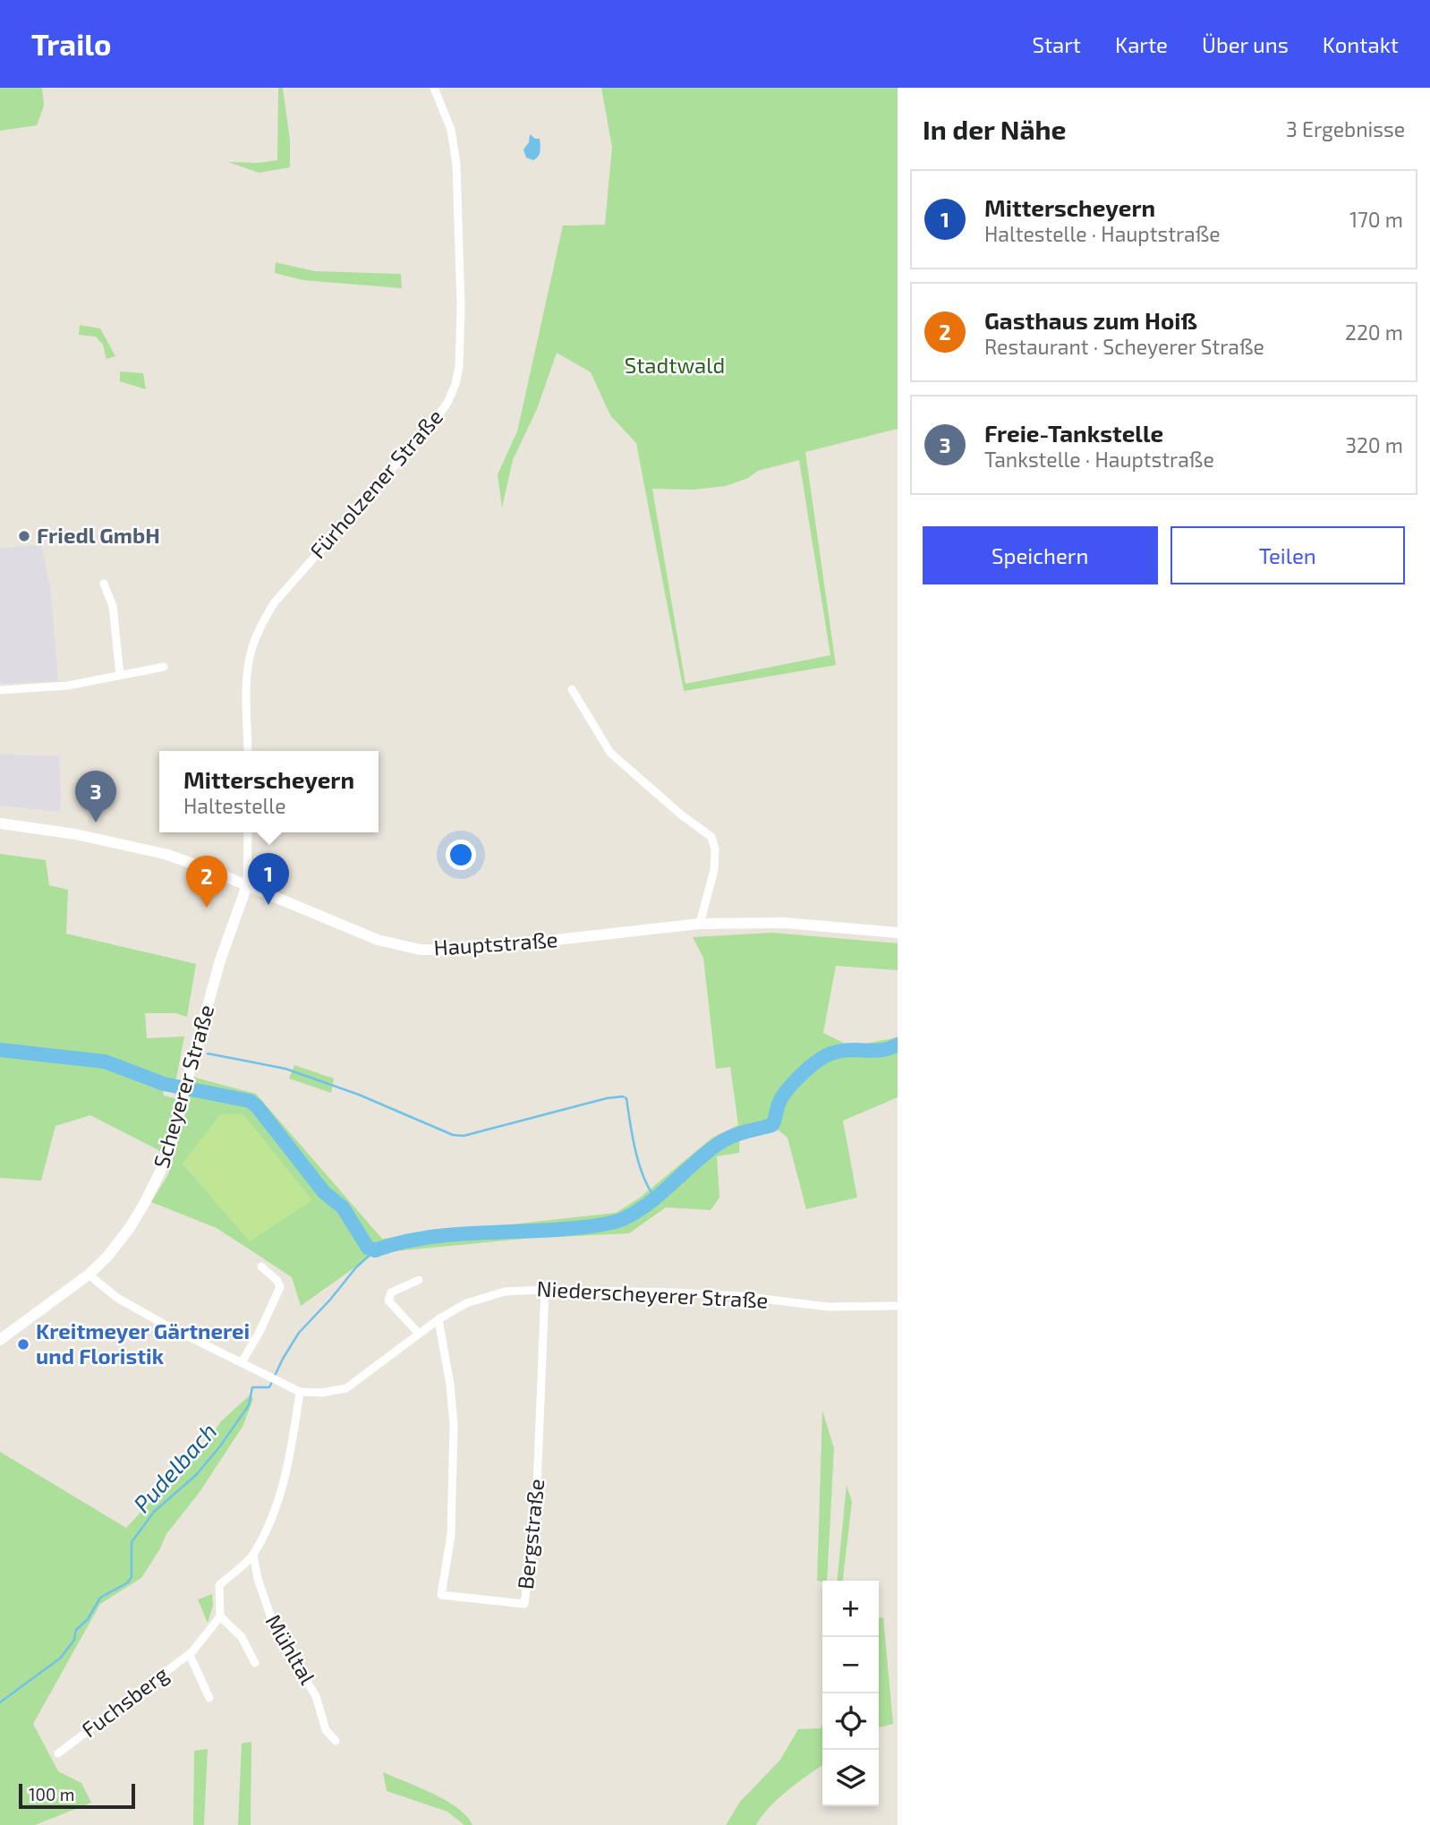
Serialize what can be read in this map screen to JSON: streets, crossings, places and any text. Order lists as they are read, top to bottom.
{
  "streets": {
    "main road": ["Hauptstraße", "Scheyerer Straße"],
    "street": [
      "Fürholzener Straße",
      "Niederscheyerer Straße",
      "Bergstraße",
      "Mühltal",
      "Fuchsberg"
    ]
  },
  "crossings": [
    ["Hauptstraße", "Scheyerer Straße"],
    ["Scheyerer Straße", "Niederscheyerer Straße"],
    ["Niederscheyerer Straße", "Bergstraße"]
  ],
  "water": ["Pudelbach"],
  "parks": ["Stadtwald"],
  "places": ["Friedl GmbH", "Kreitmeyer Gärtnerei und Floristik"],
  "scale_bar": "100 m",
  "page": {
    "header": "Trailo",
    "nav": [
      "Start",
      "Karte",
      "Über uns",
      "Kontakt"
    ],
    "heading": ["In der Nähe", "3 Ergebnisse"],
    "list": [
      {
        "mark": "1",
        "name": "Mitterscheyern",
        "note": "Haltestelle · Hauptstraße",
        "value": "170 m"
      },
      {
        "mark": "2",
        "name": "Gasthaus zum Hoiß",
        "note": "Restaurant · Scheyerer Straße",
        "value": "220 m"
      },
      {
        "mark": "3",
        "name": "Freie-Tankstelle",
        "note": "Tankstelle · Hauptstraße",
        "value": "320 m"
      }
    ],
    "buttons": ["Speichern", "Teilen"],
    "popup": ["Mitterscheyern", "Haltestelle"],
    "pins": ["3", "1", "2"],
    "map_buttons": ["+", "−"],
    "scale": "100 m"
  }
}
